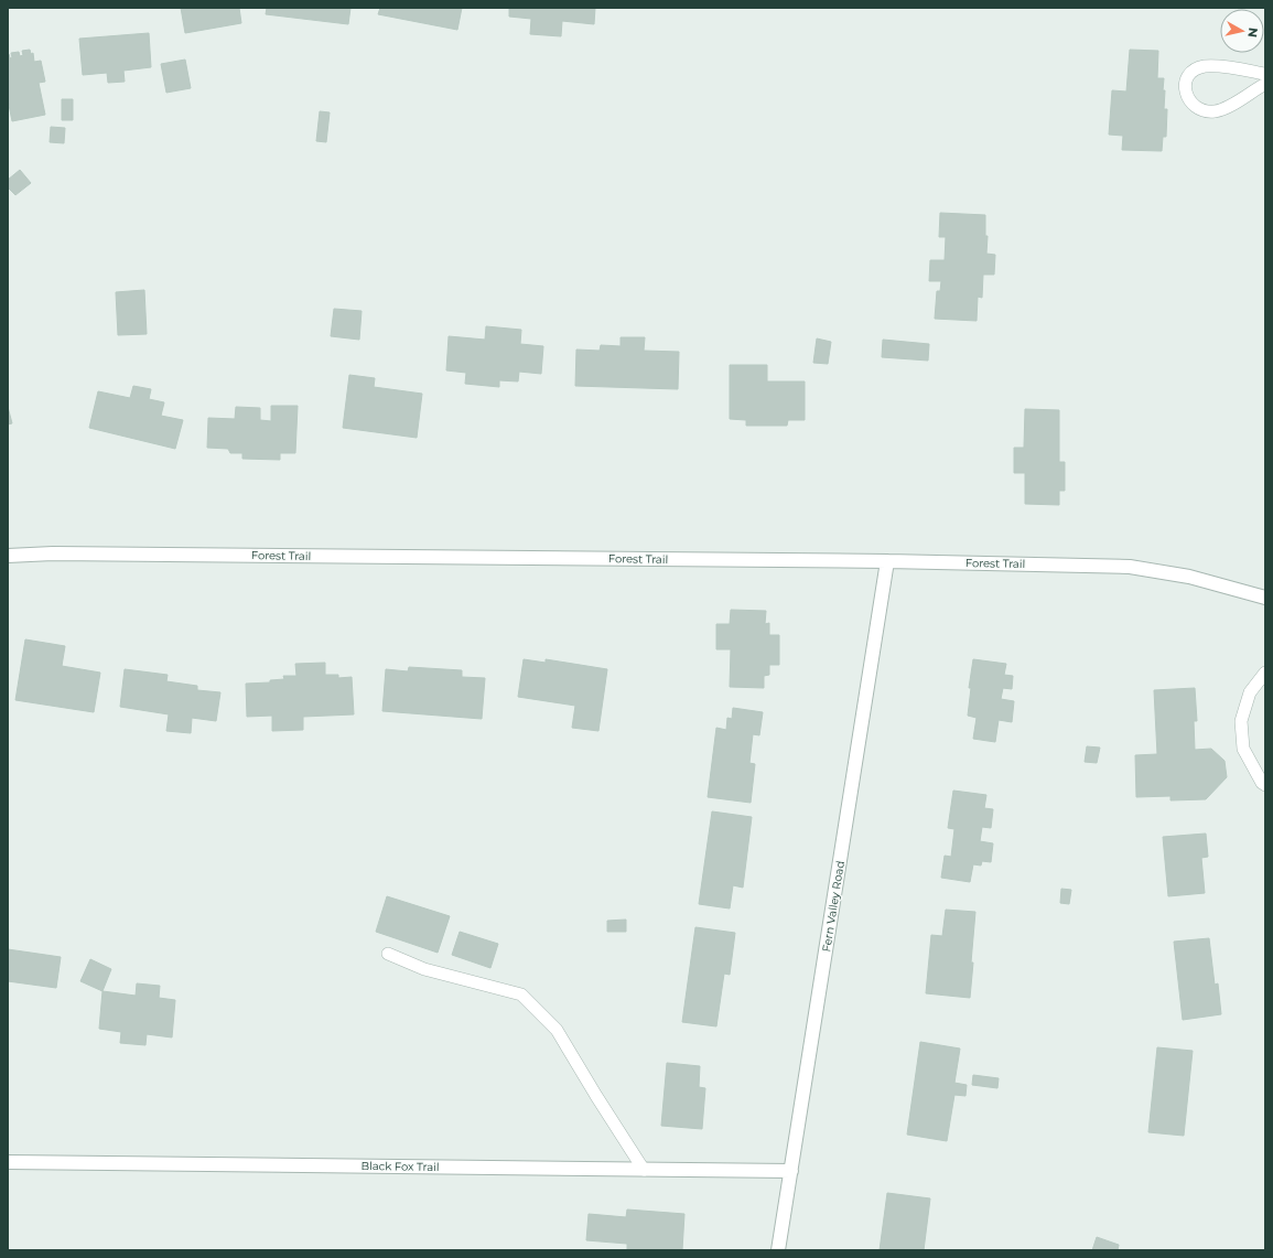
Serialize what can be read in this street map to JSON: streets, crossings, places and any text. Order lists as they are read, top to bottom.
{
  "streets": {
    "street": ["Forest Trail", "Fern Valley Road", "Black Fox Trail"]
  },
  "crossings": [
    ["Forest Trail", "Fern Valley Road"],
    ["Fern Valley Road", "Black Fox Trail"]
  ],
  "north": "right"
}
